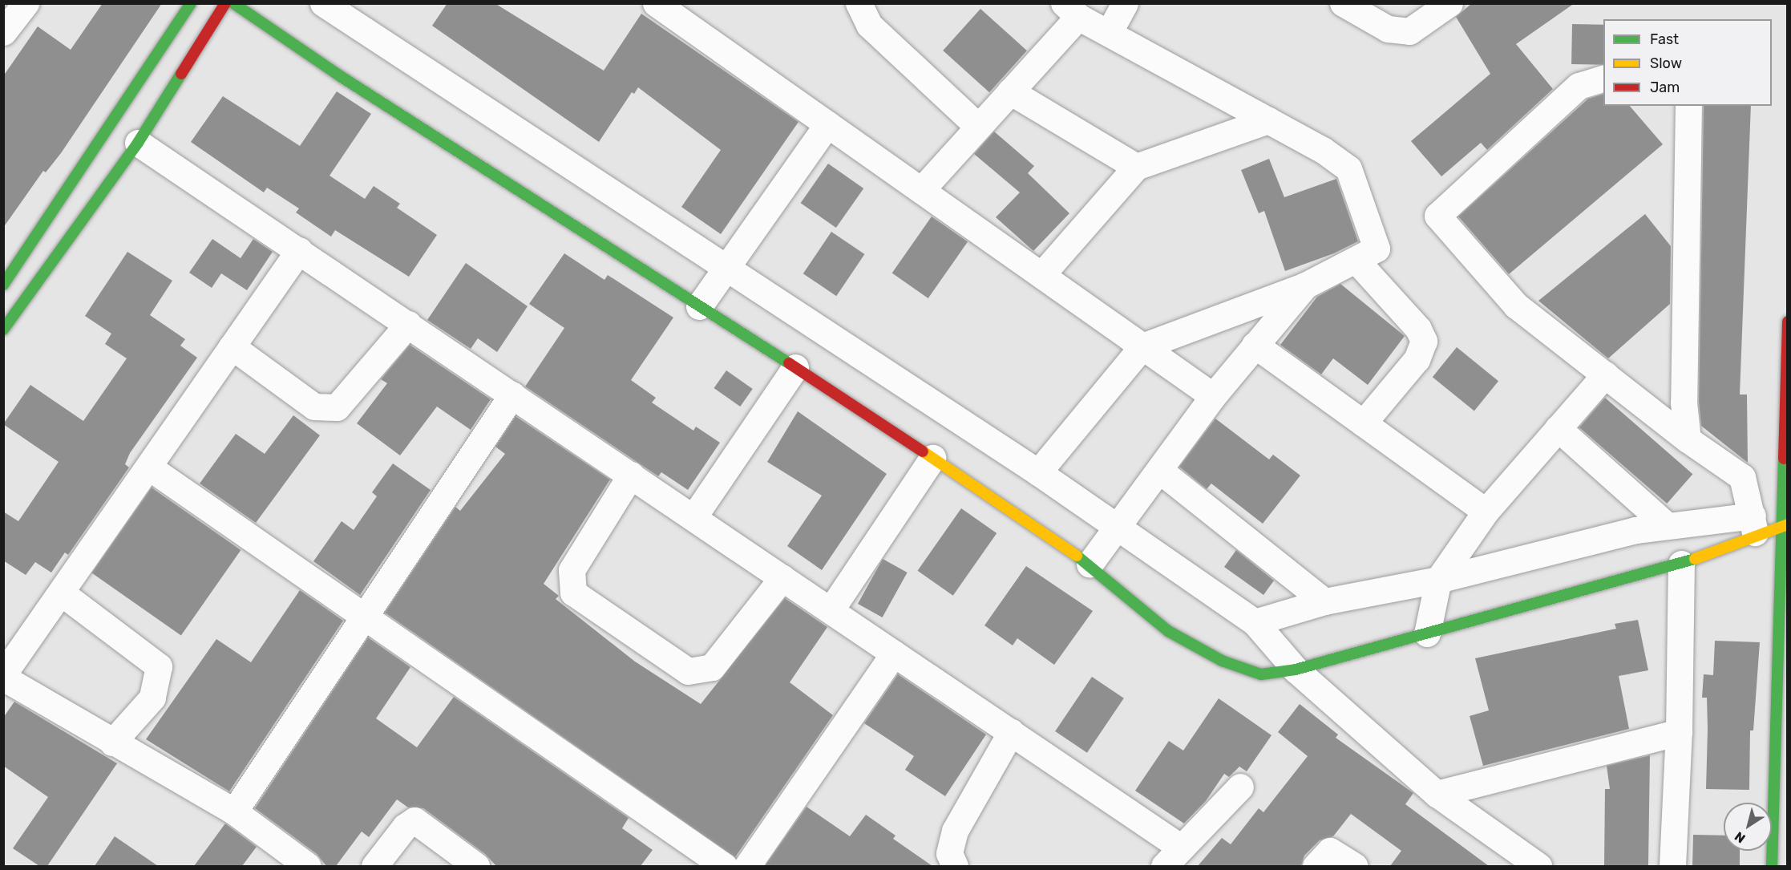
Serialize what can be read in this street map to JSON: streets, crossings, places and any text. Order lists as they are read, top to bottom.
{
  "legend": ["Fast", "Slow", "Jam"],
  "north": "bottom left"
}
